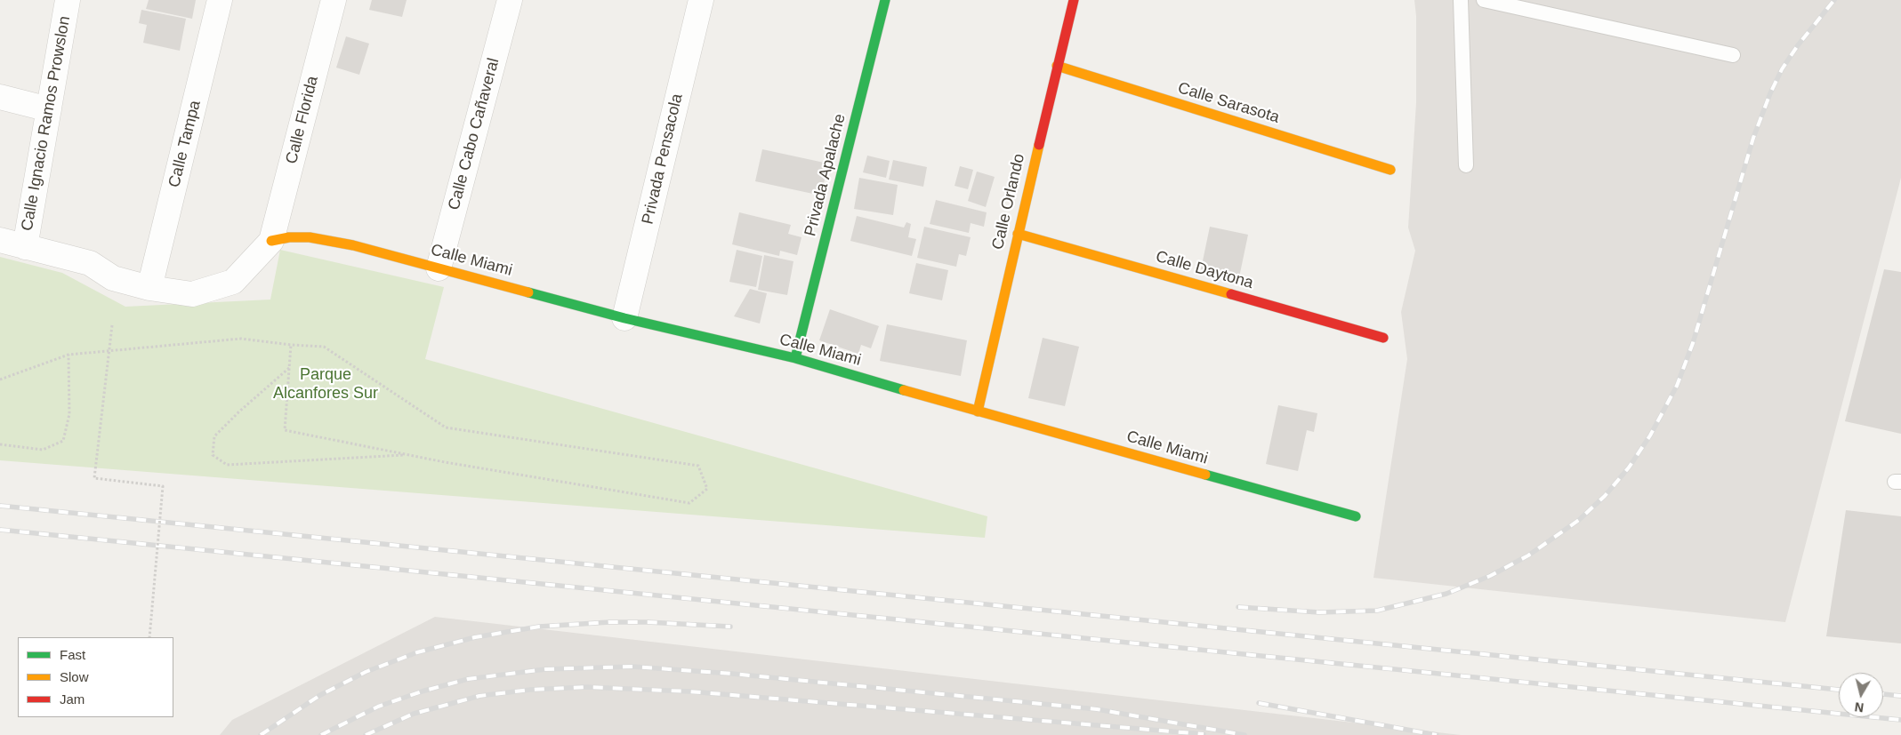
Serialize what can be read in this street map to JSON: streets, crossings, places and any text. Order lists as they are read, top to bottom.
{
  "streets": {
    "street": [
      "Calle Sarasota",
      "Calle Florida",
      "Calle Ignacio Ramos Prowslon",
      "Calle Cabo Cañaveral",
      "Calle Tampa",
      "Privada Pensacola",
      "Privada Apalache",
      "Calle Orlando",
      "Calle Miami",
      "Calle Daytona"
    ]
  },
  "crossings": [
    ["Calle Sarasota", "Calle Orlando"],
    ["Calle Florida", "Calle Miami"],
    ["Calle Cabo Cañaveral", "Calle Miami"],
    ["Privada Pensacola", "Calle Miami"],
    ["Privada Apalache", "Calle Miami"],
    ["Calle Orlando", "Calle Miami"],
    ["Calle Orlando", "Calle Daytona"]
  ],
  "parks": ["Parque Alcanfores Sur"],
  "legend": ["Fast", "Slow", "Jam"],
  "north": "bottom"
}
